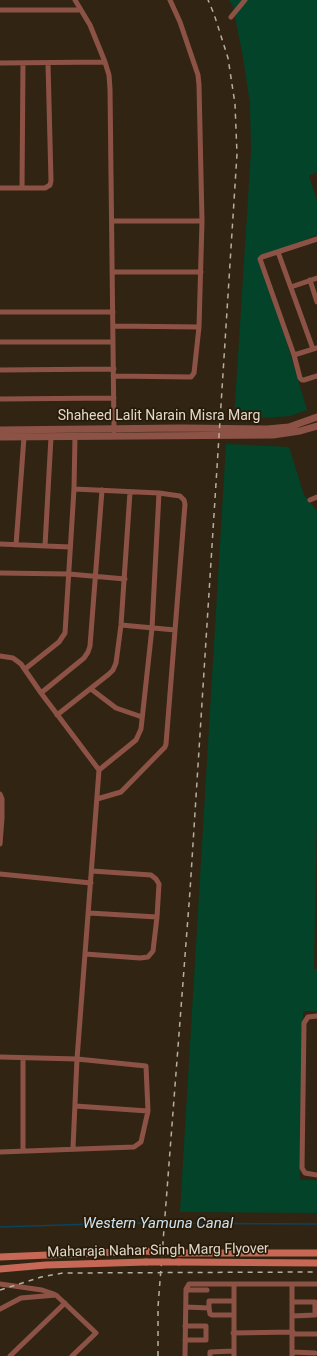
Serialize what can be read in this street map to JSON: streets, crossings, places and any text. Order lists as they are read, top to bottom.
{
  "streets": {
    "main road": ["Maharaja Nahar Singh Marg Flyover"],
    "street": ["Shaheed Lalit Narain Misra Marg"]
  },
  "water": ["Western Yamuna Canal"]
}
